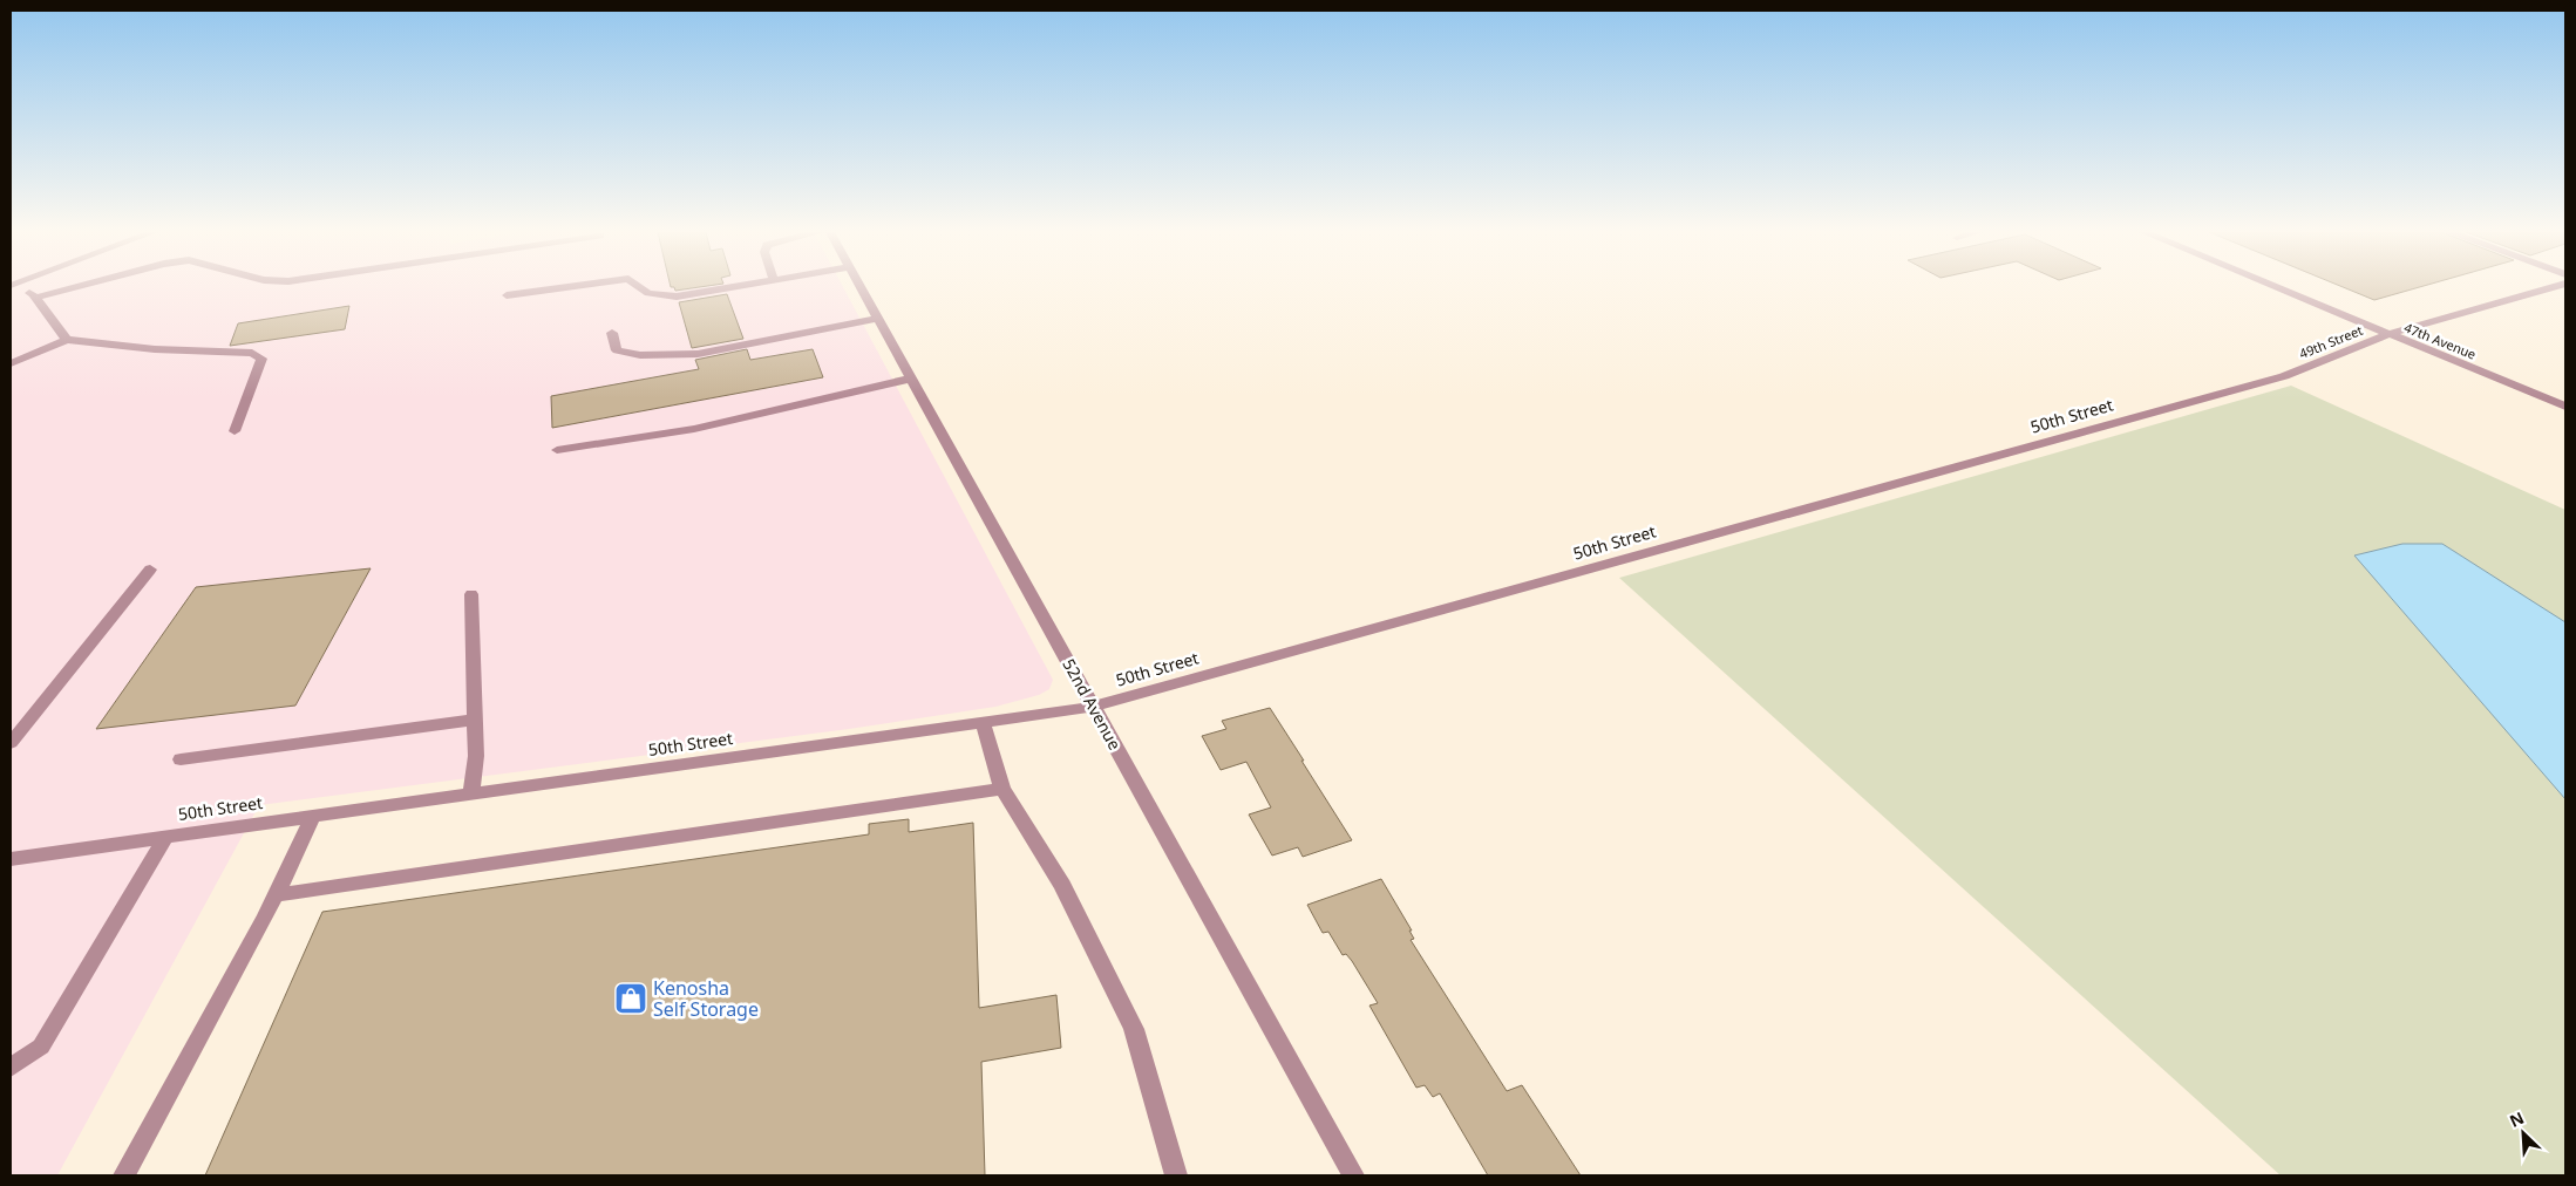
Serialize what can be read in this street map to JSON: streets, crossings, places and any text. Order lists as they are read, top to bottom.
{
  "streets": {
    "street": [
      "47th Avenue",
      "49th Street",
      "50th Street",
      "52nd Avenue"
    ]
  },
  "crossings": [
    ["47th Avenue", "49th Street"],
    ["49th Street", "50th Street"],
    ["50th Street", "52nd Avenue"]
  ],
  "places": {
    "shop": ["Kenosha Self Storage"]
  },
  "north": "top left"
}
